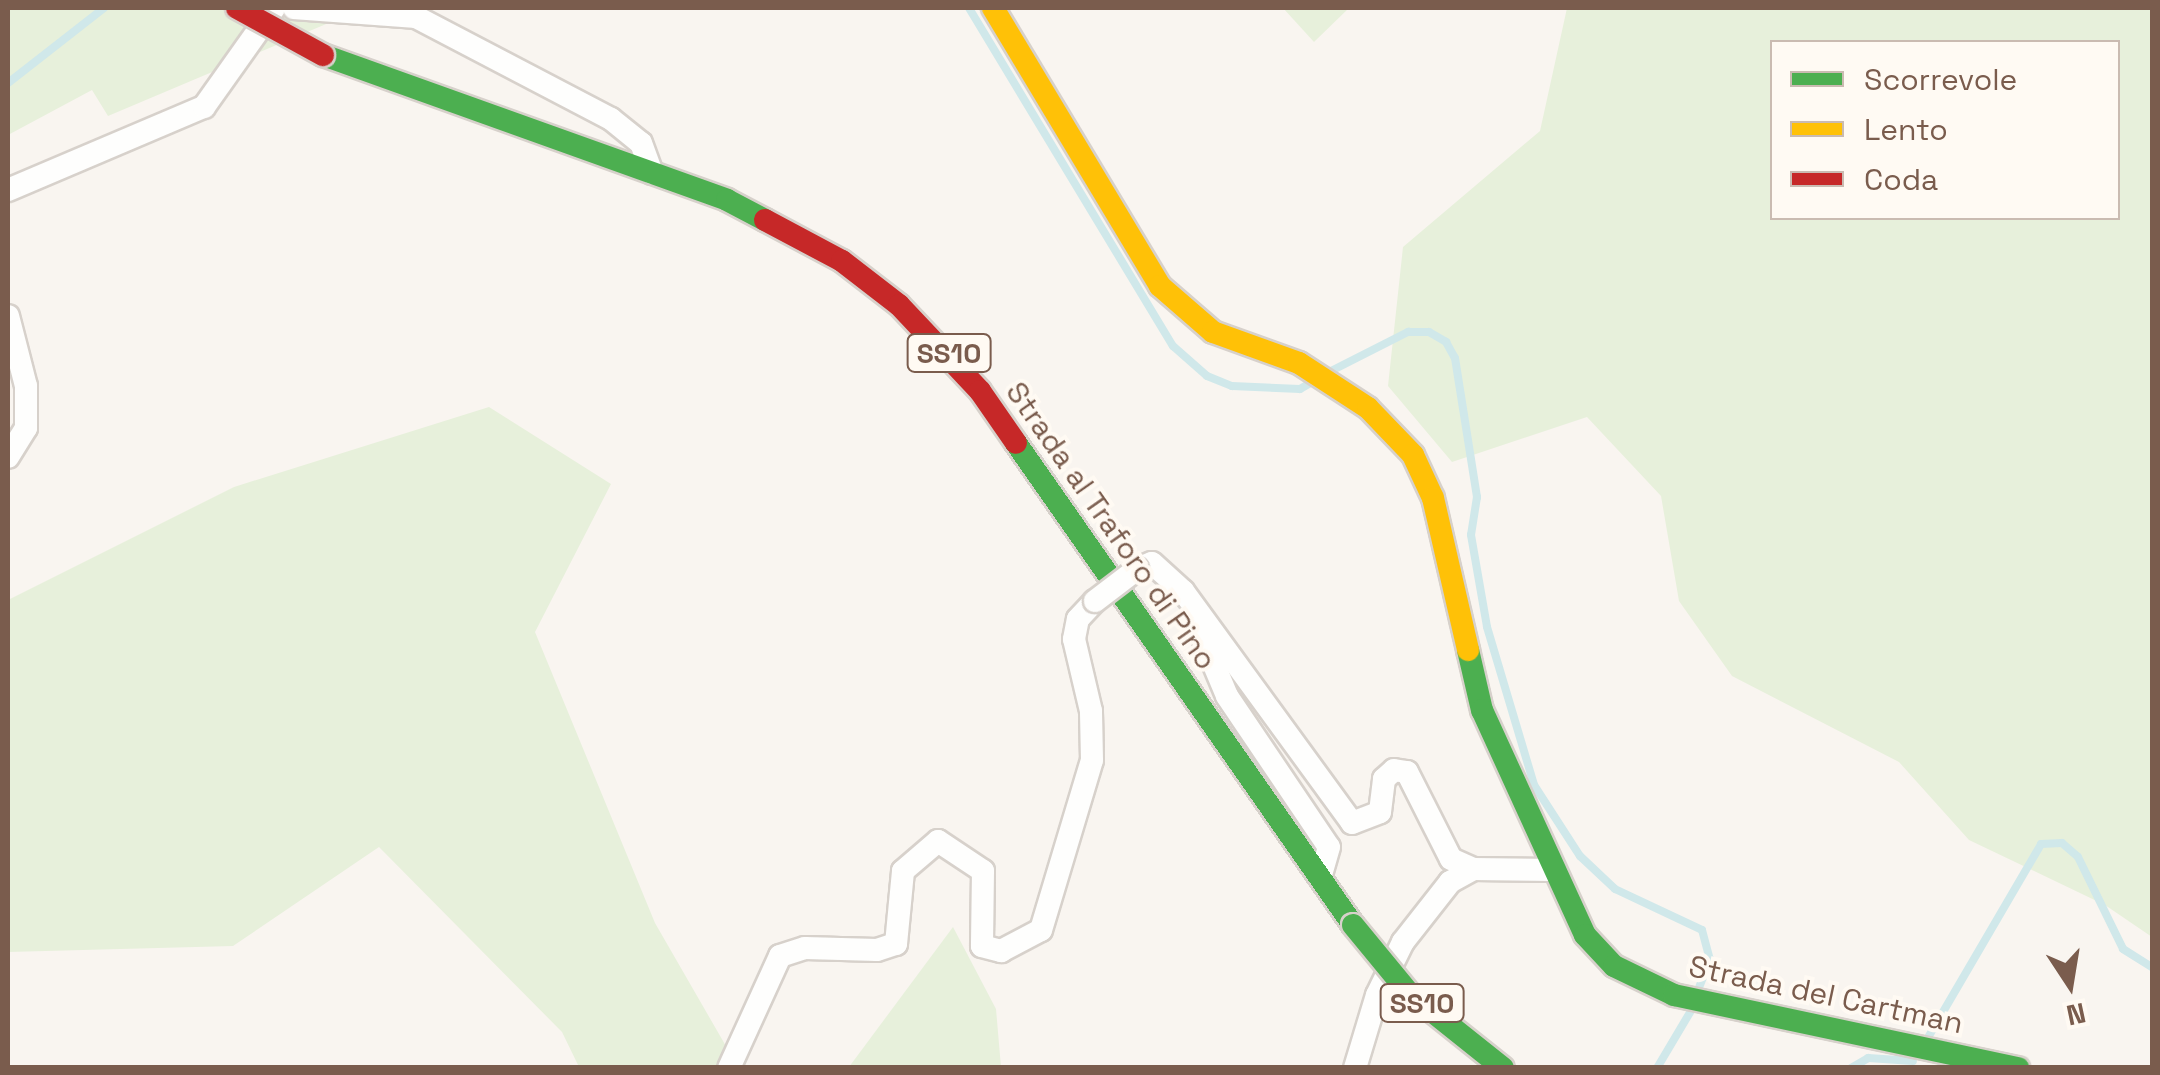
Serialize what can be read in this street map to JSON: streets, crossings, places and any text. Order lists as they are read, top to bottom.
{
  "streets": {
    "main road": ["SS10", "Strada al Traforo di Pino", "Strada del Cartman"]
  },
  "legend": ["Scorrevole", "Lento", "Coda"],
  "north": "bottom"
}
